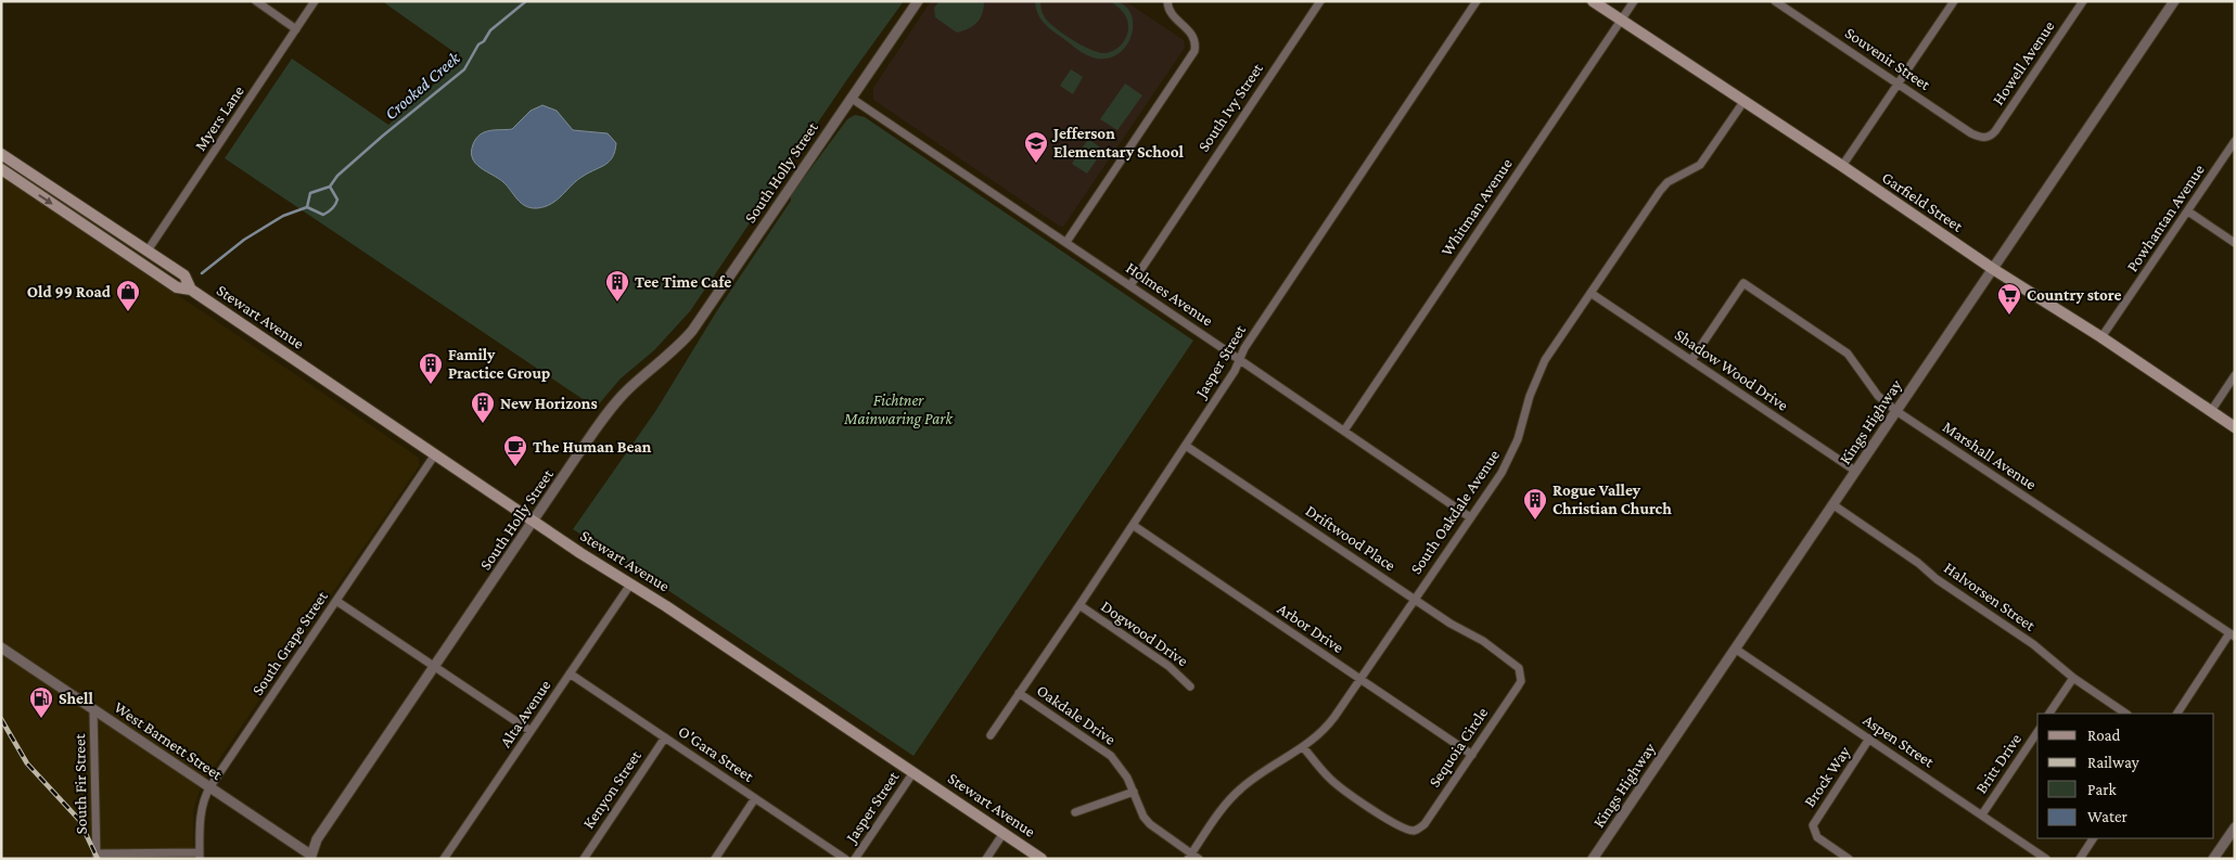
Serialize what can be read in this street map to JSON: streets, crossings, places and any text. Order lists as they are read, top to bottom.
{
  "streets": {
    "main road": ["Garfield Street", "Stewart Avenue"],
    "street": [
      "Souvenir Street",
      "Howell Avenue",
      "South Ivy Street",
      "Myers Lane",
      "South Holly Street",
      "Whitman Avenue",
      "Powhantan Avenue",
      "Holmes Avenue",
      "Jasper Street",
      "Shadow Wood Drive",
      "Kings Highway",
      "Marshall Avenue",
      "South Oakdale Avenue",
      "Driftwood Place",
      "Halvorsen Street",
      "Arbor Drive",
      "Dogwood Drive",
      "South Grape Street",
      "Alta Avenue",
      "Oakdale Drive",
      "West Barnett Street",
      "Aspen Street",
      "Sequoia Circle",
      "O'Gara Street",
      "Britt Drive",
      "Brock Way",
      "South Fir Street",
      "Kenyon Street"
    ]
  },
  "crossings": [
    ["Souvenir Street", "Howell Avenue"],
    ["South Ivy Street", "Holmes Avenue"],
    ["Myers Lane", "Stewart Avenue"],
    ["South Holly Street", "Holmes Avenue"],
    ["South Holly Street", "Stewart Avenue"],
    ["South Holly Street", "West Barnett Street"],
    ["Garfield Street", "Whitman Avenue"],
    ["Garfield Street", "Powhantan Avenue"],
    ["Garfield Street", "Kings Highway"],
    ["Garfield Street", "South Oakdale Avenue"],
    ["Whitman Avenue", "Holmes Avenue"],
    ["Holmes Avenue", "Jasper Street"],
    ["Holmes Avenue", "South Oakdale Avenue"],
    ["Stewart Avenue", "Jasper Street"],
    ["Stewart Avenue", "South Grape Street"],
    ["Stewart Avenue", "Alta Avenue"],
    ["Jasper Street", "Driftwood Place"],
    ["Jasper Street", "Arbor Drive"],
    ["Jasper Street", "Dogwood Drive"],
    ["Jasper Street", "Oakdale Drive"],
    ["Shadow Wood Drive", "Kings Highway"],
    ["Shadow Wood Drive", "Marshall Avenue"],
    ["Shadow Wood Drive", "South Oakdale Avenue"],
    ["Kings Highway", "Marshall Avenue"],
    ["Kings Highway", "Halvorsen Street"],
    ["Kings Highway", "Aspen Street"],
    ["South Oakdale Avenue", "Driftwood Place"],
    ["South Oakdale Avenue", "Arbor Drive"],
    ["South Oakdale Avenue", "Oakdale Drive"],
    ["South Oakdale Avenue", "Sequoia Circle"],
    ["Driftwood Place", "Sequoia Circle"],
    ["Arbor Drive", "Sequoia Circle"],
    ["South Grape Street", "West Barnett Street"],
    ["Alta Avenue", "O'Gara Street"],
    ["West Barnett Street", "South Fir Street"],
    ["Aspen Street", "Britt Drive"],
    ["Aspen Street", "Brock Way"],
    ["O'Gara Street", "Kenyon Street"]
  ],
  "water": ["Crooked Creek"],
  "parks": ["Fichtner Mainwaring Park"],
  "places": {
    "school or university": ["Jefferson Elementary School"],
    "building": [
      "Tee Time Cafe",
      "Family Practice Group",
      "New Horizons",
      "Rogue Valley Christian Church"
    ],
    "shop": ["Old 99 Road"],
    "supermarket": ["Country store"],
    "cafe": ["The Human Bean"],
    "fuel station": ["Shell"]
  },
  "legend": [
    "Road",
    "Railway",
    "Park",
    "Water"
  ]
}
